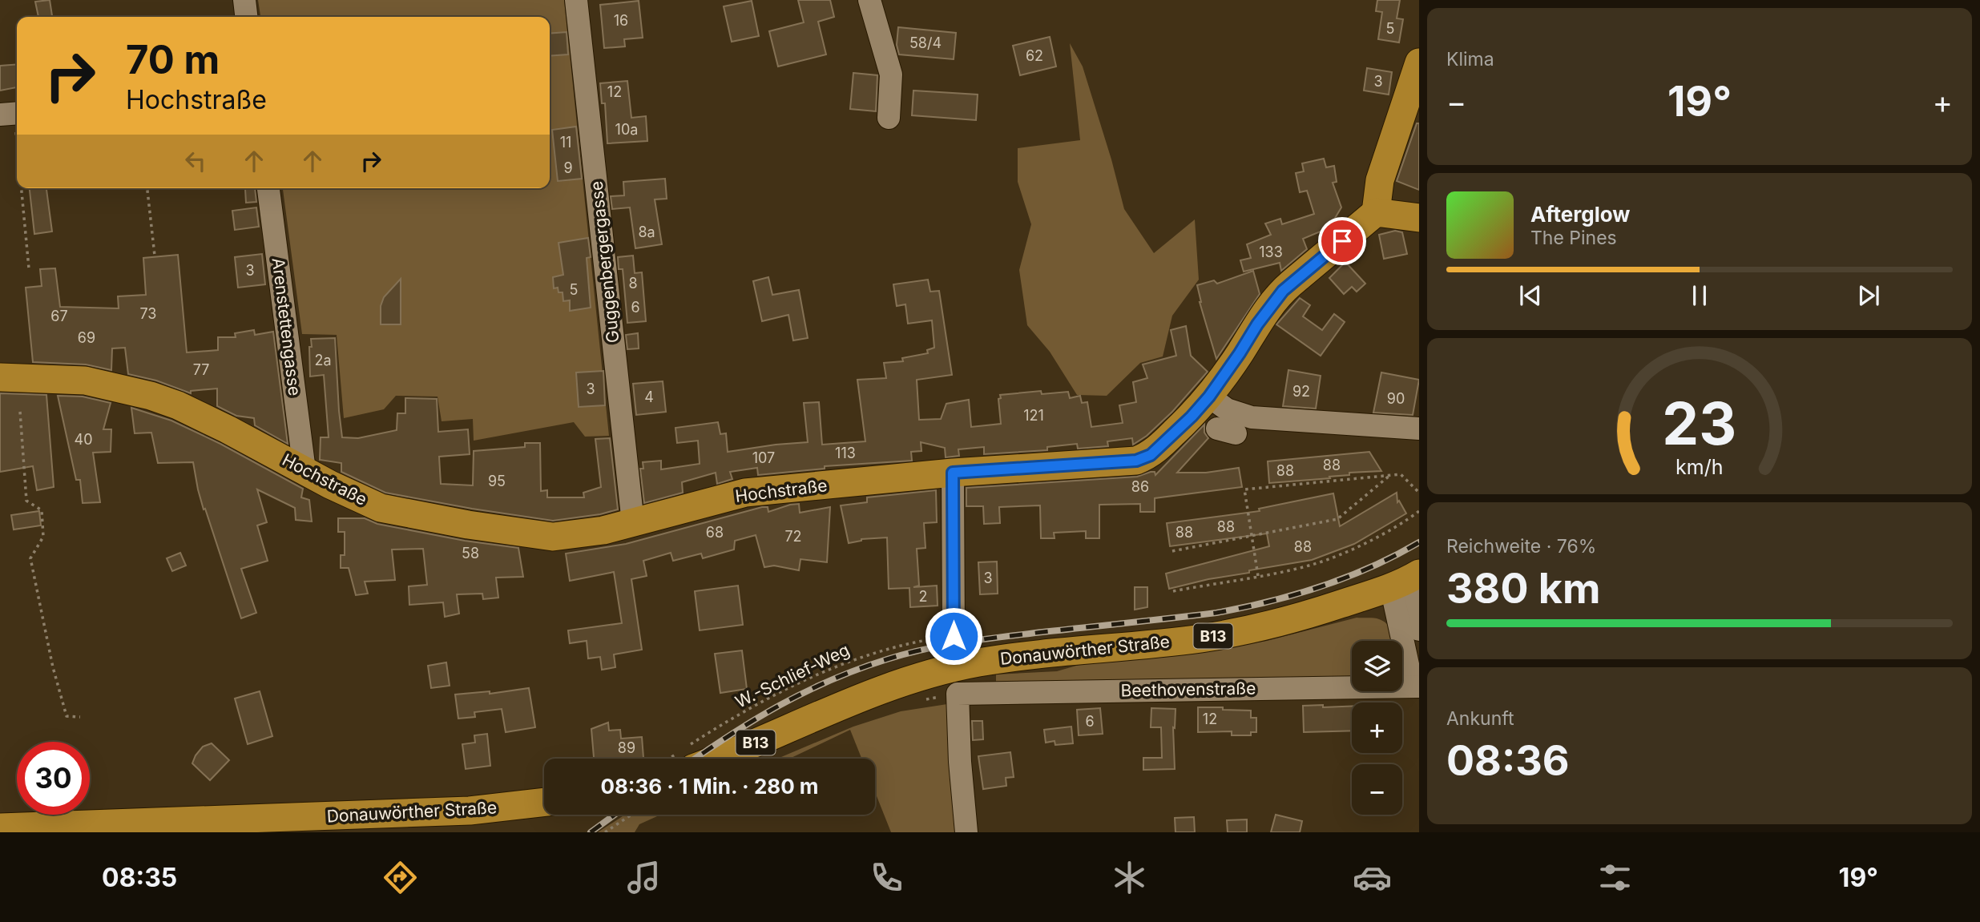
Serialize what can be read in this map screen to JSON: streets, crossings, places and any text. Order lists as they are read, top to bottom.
{
  "streets": {
    "main road": ["Hochstraße", "B13", "Donauwörther Straße"],
    "street": ["Guggenbergergasse", "Arenstettengasse", "Beethovenstraße"],
    "path": ["W.-Schlief-Weg"]
  },
  "crossings": [
    ["Guggenbergergasse", "Hochstraße"],
    ["Arenstettengasse", "Hochstraße"],
    ["Donauwörther Straße", "W.-Schlief-Weg"]
  ],
  "house_numbers": [
    "16",
    "5",
    "58/4",
    "62",
    "3",
    "12",
    "10a",
    "11",
    "9",
    "8a",
    "133",
    "3",
    "8",
    "5",
    "6",
    "73",
    "67",
    "69",
    "2a",
    "77",
    "3",
    "92",
    "4",
    "90",
    "121",
    "40",
    "113",
    "107",
    "88",
    "88",
    "95",
    "86",
    "88",
    "68",
    "88",
    "72",
    "88",
    "58",
    "3",
    "2",
    "12",
    "6",
    "89"
  ],
  "page": {
    "tile": [
      "Klima",
      ["Reichweite · 76%", "380 km"],
      ["Ankunft", "08:36"]
    ],
    "turn": ["70 m", "Hochstraße"],
    "heat": ["−", "19°", "+"],
    "song": ["Afterglow", "The Pines"],
    "map_buttons": ["+", "−"],
    "limit": "30",
    "trip": "08:36 · 1 Min. · 280 m",
    "tabs": ["08:35", "19°"],
    "gauge": ["23", "km/h"]
  }
}
